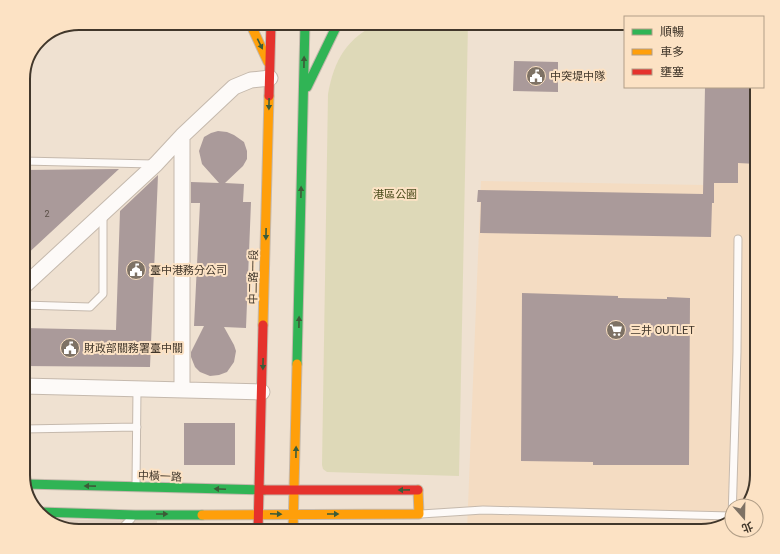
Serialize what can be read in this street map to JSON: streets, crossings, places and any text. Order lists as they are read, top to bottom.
{
  "streets": {
    "street": ["中二路一段", "中橫一路"]
  },
  "crossings": [
    ["中二路一段", "中橫一路"]
  ],
  "parks": ["港區公園"],
  "places": {
    "public building": ["中突堤中隊", "臺中港務分公司", "財政部關務署臺中關"],
    "supermarket": ["三井 OUTLET"]
  },
  "house_numbers": ["2"],
  "legend": ["順暢", "車多", "壅塞"],
  "north": "bottom"
}
